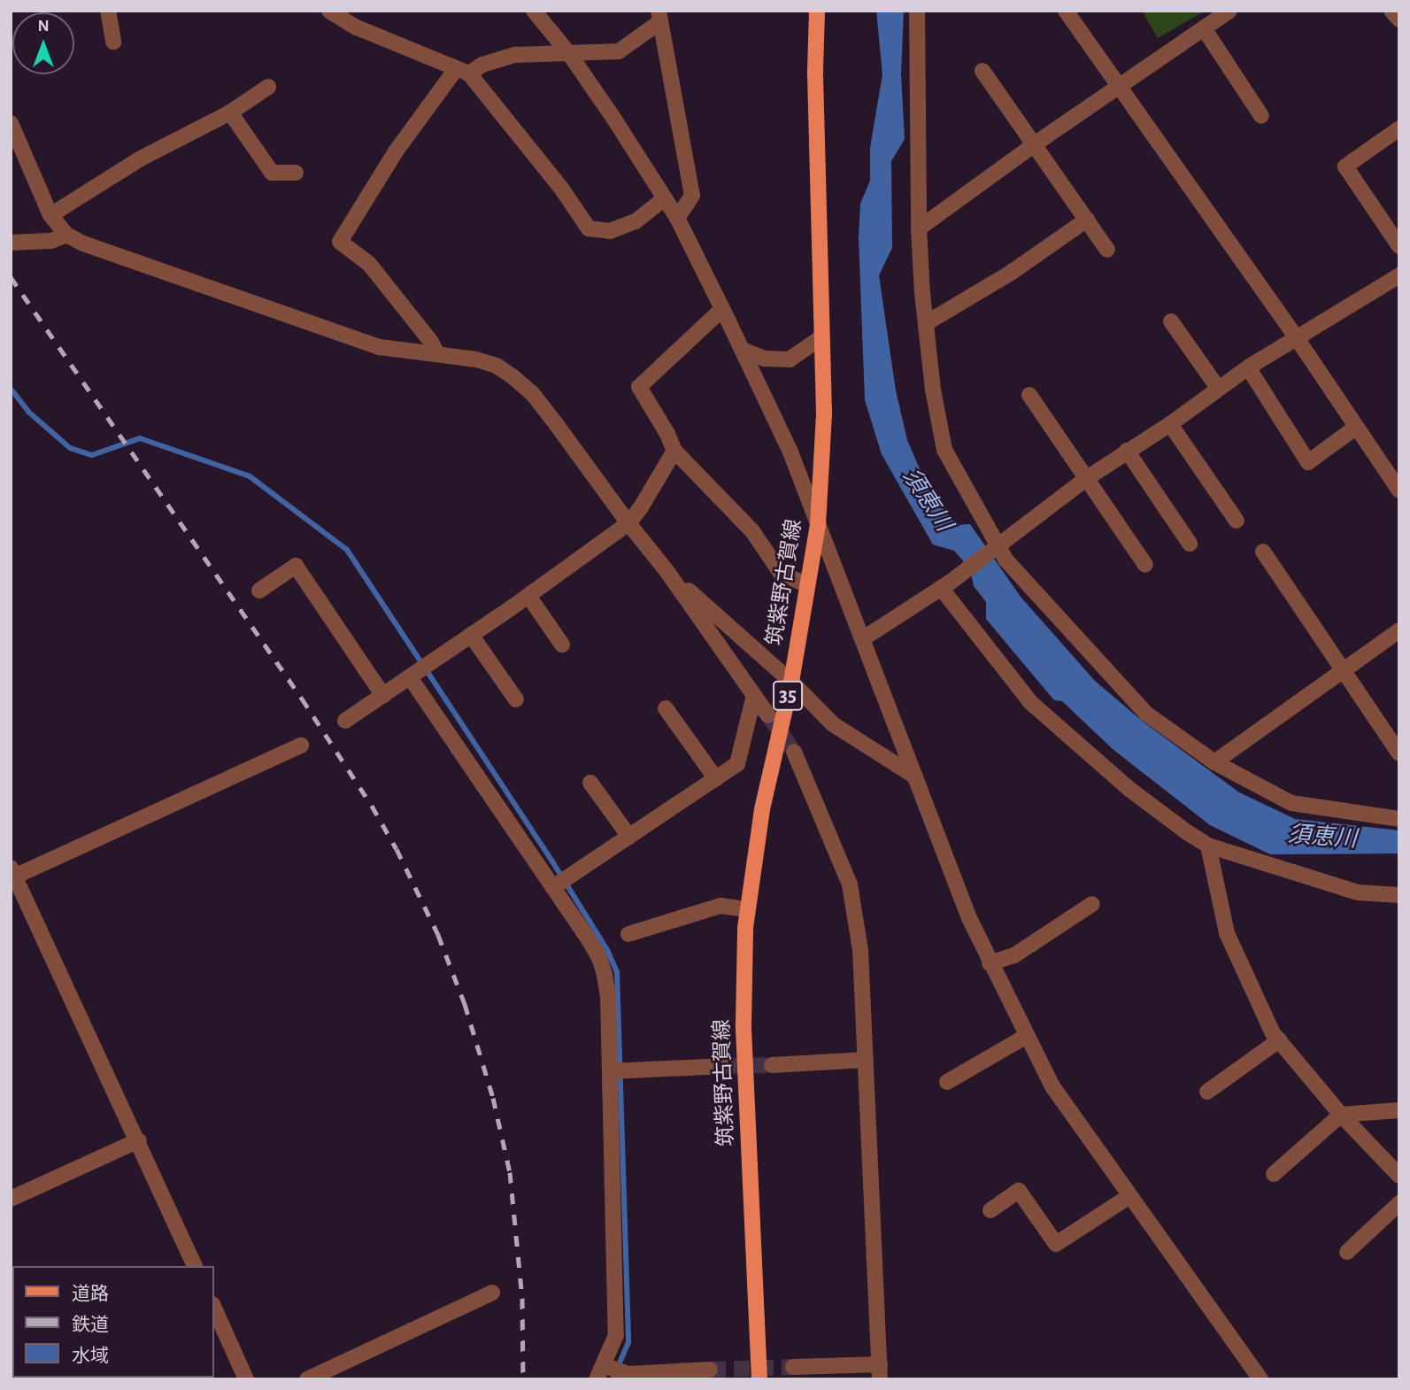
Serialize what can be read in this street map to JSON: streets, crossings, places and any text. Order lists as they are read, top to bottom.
{
  "streets": {
    "main road": ["筑紫野古賀線", "35"]
  },
  "water": ["須恵川"],
  "legend": ["道路", "鉄道", "水域"],
  "north": "top"
}
